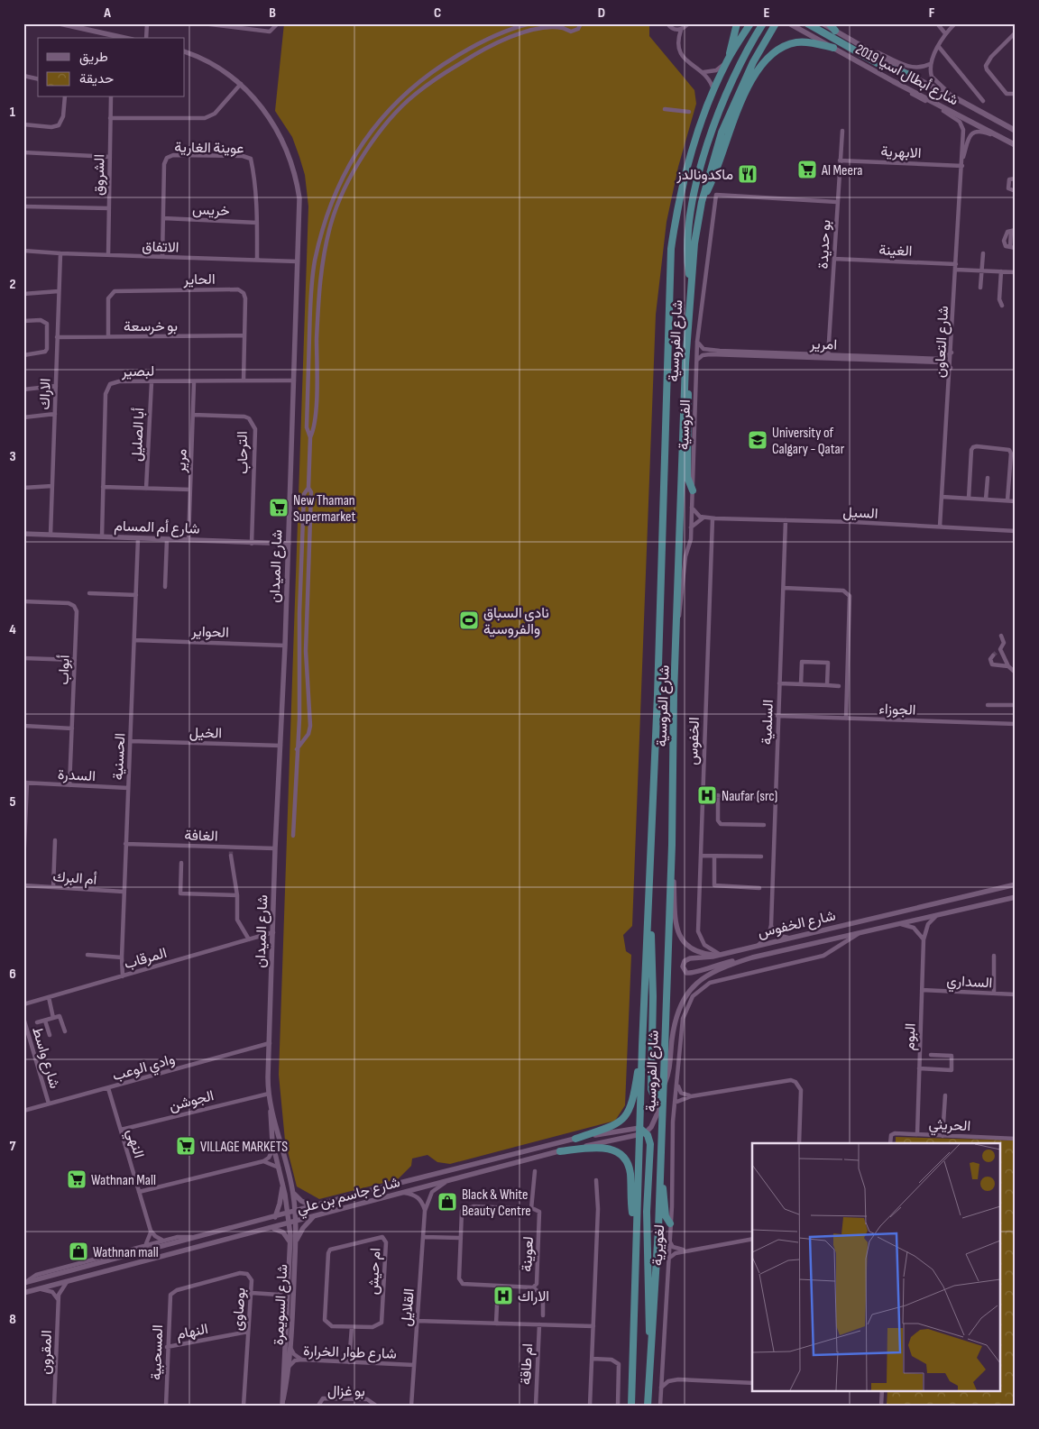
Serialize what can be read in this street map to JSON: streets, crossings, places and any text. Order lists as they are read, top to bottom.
{
  "streets": {
    "highway": ["شارع الفروسية"],
    "main road": ["شارع أبطال اسيا 2019"],
    "street": [
      "عوينة الغارية",
      "الابهرية",
      "الشروق",
      "خريس",
      "بو حديدة",
      "الاتفاق",
      "الغينة",
      "الحاير",
      "بو خرسعة",
      "شارع التعاون",
      "امرير",
      "لبصير",
      "الاراك",
      "الفروسية",
      "أبا الصليل",
      "الترحاب",
      "مرير",
      "السيل",
      "شارع أم المسام",
      "شارع الميدان",
      "الحواير",
      "أبواب",
      "الجوزاء",
      "السلمية",
      "الخيل",
      "الخفوس",
      "الحسنية",
      "السدرة",
      "الغافة",
      "أم البرك",
      "شارع الخفوس",
      "المرقاب",
      "السداري",
      "البوم",
      "شارع واسط",
      "وادي الوعب",
      "الجوشن",
      "الحريثي",
      "النهي",
      "شارع جاسم بن علي",
      "لغويرية",
      "لعوينة",
      "ام حيش",
      "شارع السويمرة",
      "القلايل",
      "بوصاوى",
      "النهام",
      "شارع طوار الخرارة",
      "المقرون",
      "المسحبية",
      "ام طاقة",
      "بو غزال"
    ]
  },
  "crossings": [
    ["شارع أبطال اسيا 2019", "شارع التعاون"],
    ["عوينة الغارية", "خريس"],
    ["عوينة الغارية", "الاتفاق"],
    ["الابهرية", "بو حديدة"],
    ["الابهرية", "شارع التعاون"],
    ["الشروق", "الاتفاق"],
    ["بو حديدة", "الغينة"],
    ["بو حديدة", "امرير"],
    ["بو حديدة", "الفروسية"],
    ["الاتفاق", "الاراك"],
    ["الاتفاق", "شارع الميدان"],
    ["الغينة", "شارع التعاون"],
    ["الحاير", "بو خرسعة"],
    ["الحاير", "لبصير"],
    ["بو خرسعة", "الاراك"],
    ["شارع الفروسية", "الفروسية"],
    ["شارع الفروسية", "شارع الخفوس"],
    ["شارع الفروسية", "شارع جاسم بن علي"],
    ["شارع التعاون", "امرير"],
    ["شارع التعاون", "السيل"],
    ["امرير", "الفروسية"],
    ["لبصير", "أبا الصليل"],
    ["لبصير", "مرير"],
    ["لبصير", "شارع أم المسام"],
    ["لبصير", "شارع الميدان"],
    ["الاراك", "شارع أم المسام"],
    ["الترحاب", "مرير"],
    ["الترحاب", "شارع أم المسام"],
    ["مرير", "شارع أم المسام"],
    ["السيل", "السلمية"],
    ["السيل", "الخفوس"],
    ["شارع أم المسام", "شارع الميدان"],
    ["شارع أم المسام", "الحسنية"],
    ["شارع الميدان", "الحواير"],
    ["شارع الميدان", "الخيل"],
    ["شارع الميدان", "الغافة"],
    ["شارع الميدان", "المرقاب"],
    ["شارع الميدان", "وادي الوعب"],
    ["شارع الميدان", "الجوشن"],
    ["شارع الميدان", "شارع جاسم بن علي"],
    ["شارع الميدان", "شارع السويمرة"],
    ["الحواير", "الحسنية"],
    ["أبواب", "السدرة"],
    ["الجوزاء", "السلمية"],
    ["السلمية", "شارع الخفوس"],
    ["الخيل", "الحسنية"],
    ["الخفوس", "شارع الخفوس"],
    ["الحسنية", "السدرة"],
    ["الحسنية", "الغافة"],
    ["الحسنية", "أم البرك"],
    ["الحسنية", "المرقاب"],
    ["شارع الخفوس", "البوم"],
    ["السداري", "البوم"],
    ["البوم", "الحريثي"],
    ["شارع واسط", "وادي الوعب"],
    ["وادي الوعب", "النهي"],
    ["الجوشن", "النهي"],
    ["شارع جاسم بن علي", "شارع السويمرة"],
    ["شارع جاسم بن علي", "القلايل"],
    ["شارع جاسم بن علي", "المقرون"],
    ["شارع السويمرة", "شارع طوار الخرارة"],
    ["القلايل", "شارع طوار الخرارة"],
    ["بوصاوى", "النهام"],
    ["بوصاوى", "المسحبية"],
    ["النهام", "المسحبية"]
  ],
  "places": {
    "supermarket": [
      "Al Meera",
      "New Thaman Supermarket",
      "VILLAGE MARKETS",
      "Wathnan Mall"
    ],
    "restaurant": ["ماكدونالدز"],
    "school or university": ["University of Calgary - Qatar"],
    "sports": ["نادي السباق والفروسية"],
    "hospital": ["Naufar (src)", "الاراك"],
    "shop": ["Black & White Beauty Centre", "Wathnan mall"]
  },
  "legend": ["طريق", "حديقة"],
  "grid": {
    "columns": [
      "A",
      "B",
      "C",
      "D",
      "E",
      "F"
    ],
    "rows": [
      "1",
      "2",
      "3",
      "4",
      "5",
      "6",
      "7",
      "8"
    ]
  }
}
